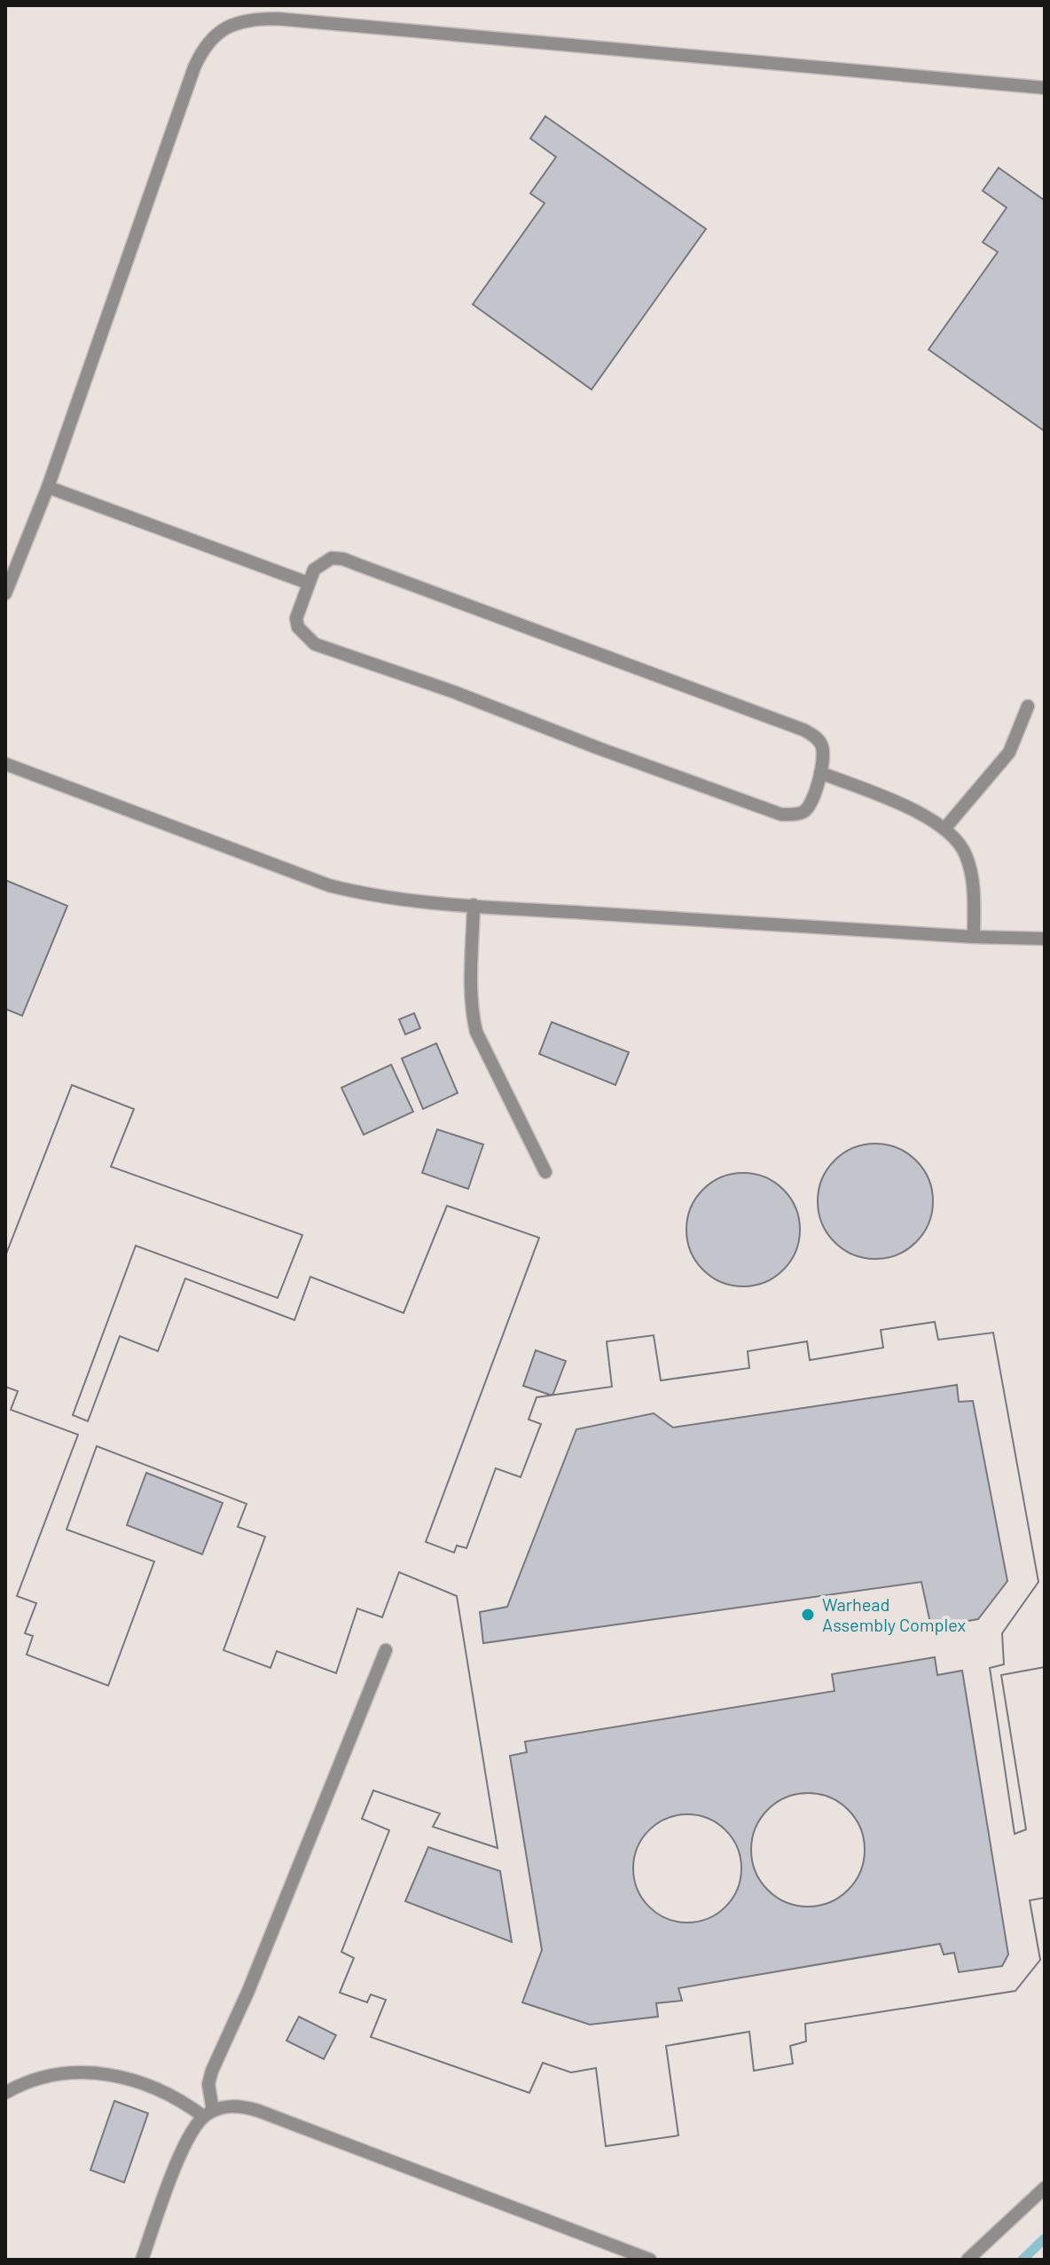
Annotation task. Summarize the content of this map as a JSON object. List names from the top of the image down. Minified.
{"places":["Warhead Assembly Complex"]}
